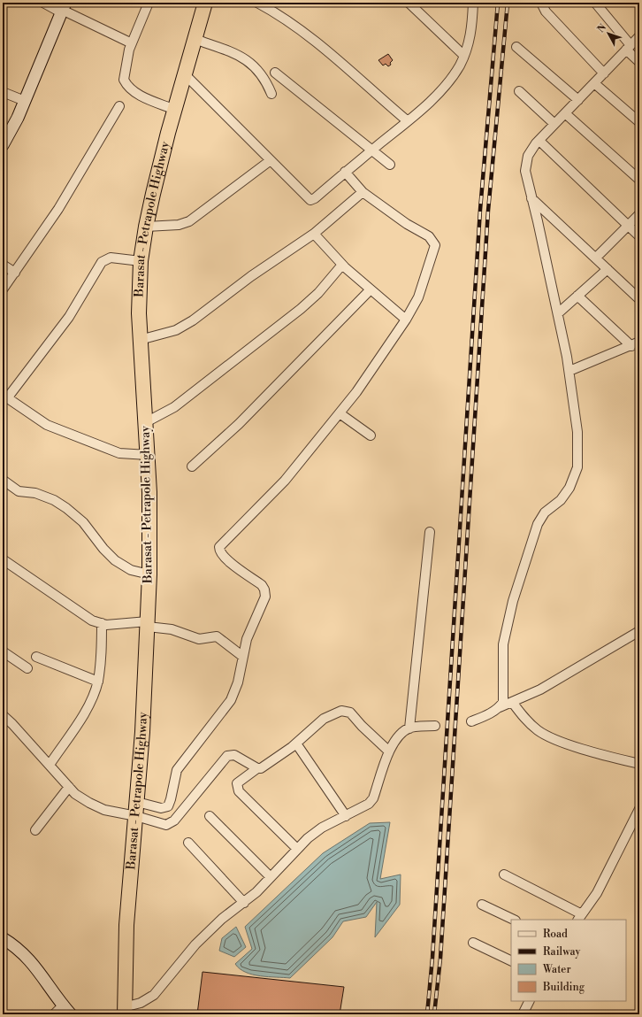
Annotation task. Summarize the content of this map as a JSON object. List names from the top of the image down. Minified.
{"streets":{"highway":["Barasat - Petrapole Highway"]},"legend":["Road","Railway","Water","Building"],"north":"top left"}
